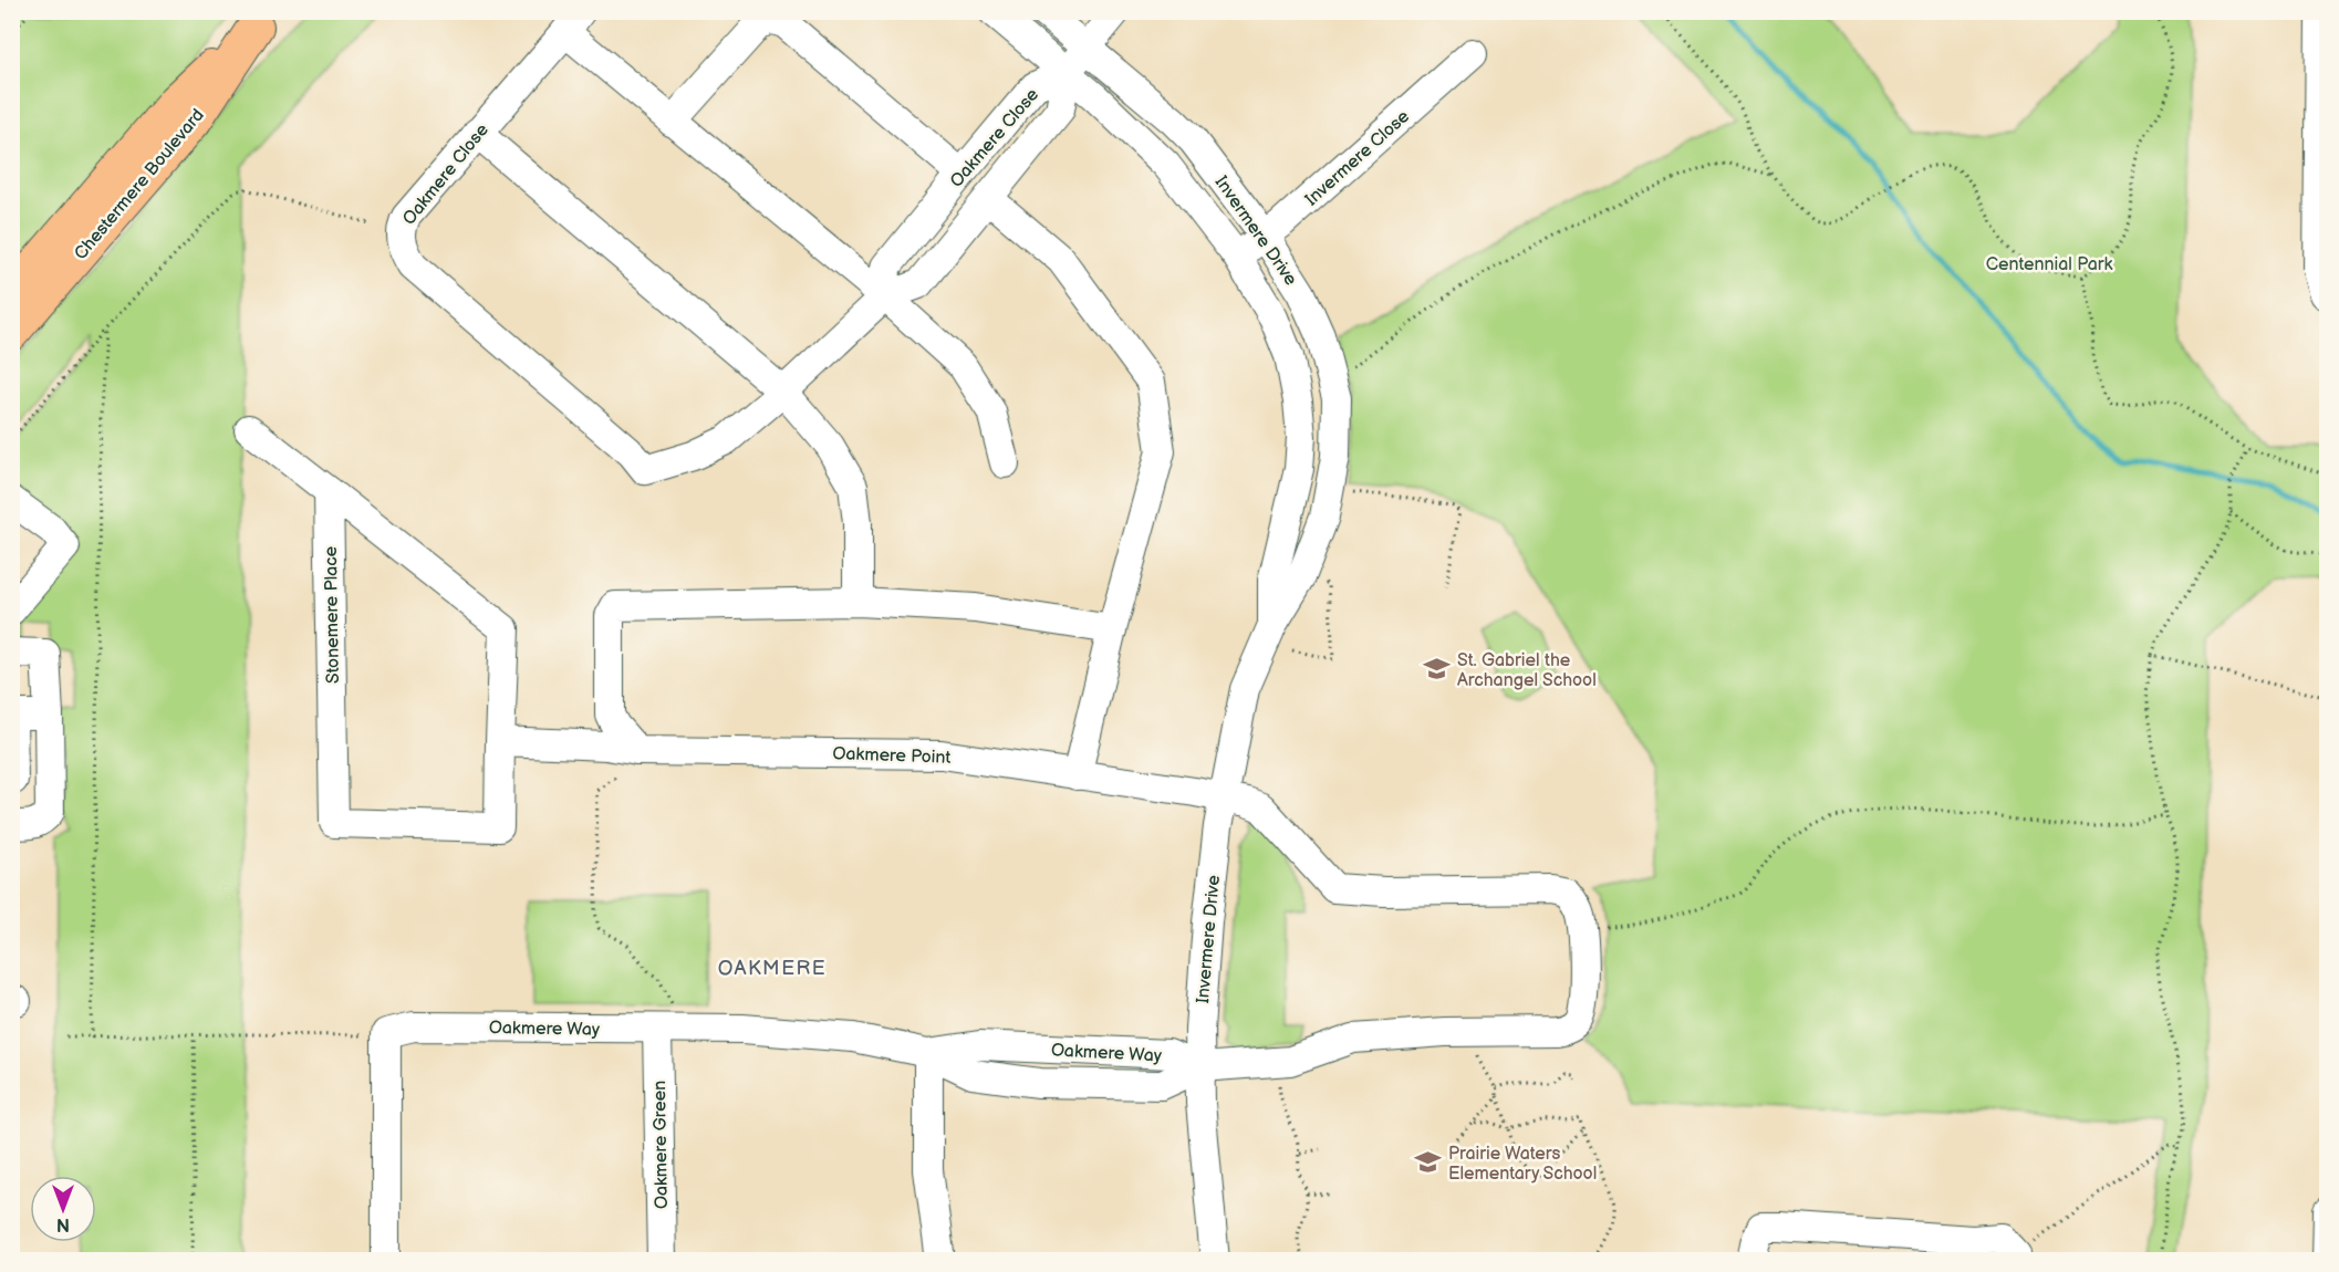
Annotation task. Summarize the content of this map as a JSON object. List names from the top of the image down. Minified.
{"streets":{"main road":["Chestermere Boulevard"],"street":["Oakmere Close","Invermere Close","Invermere Drive","Stonemere Place","Oakmere Point","Oakmere Way","Oakmere Green"]},"crossings":[["Oakmere Close","Invermere Drive"],["Invermere Close","Invermere Drive"],["Invermere Drive","Oakmere Point"],["Invermere Drive","Oakmere Way"],["Oakmere Point","Oakmere Way"],["Oakmere Way","Oakmere Green"]],"districts":["OAKMERE"],"parks":["Centennial Park"],"places":{"school or university":["St. Gabriel the Archangel School","Prairie Waters Elementary School"]},"north":"bottom"}
